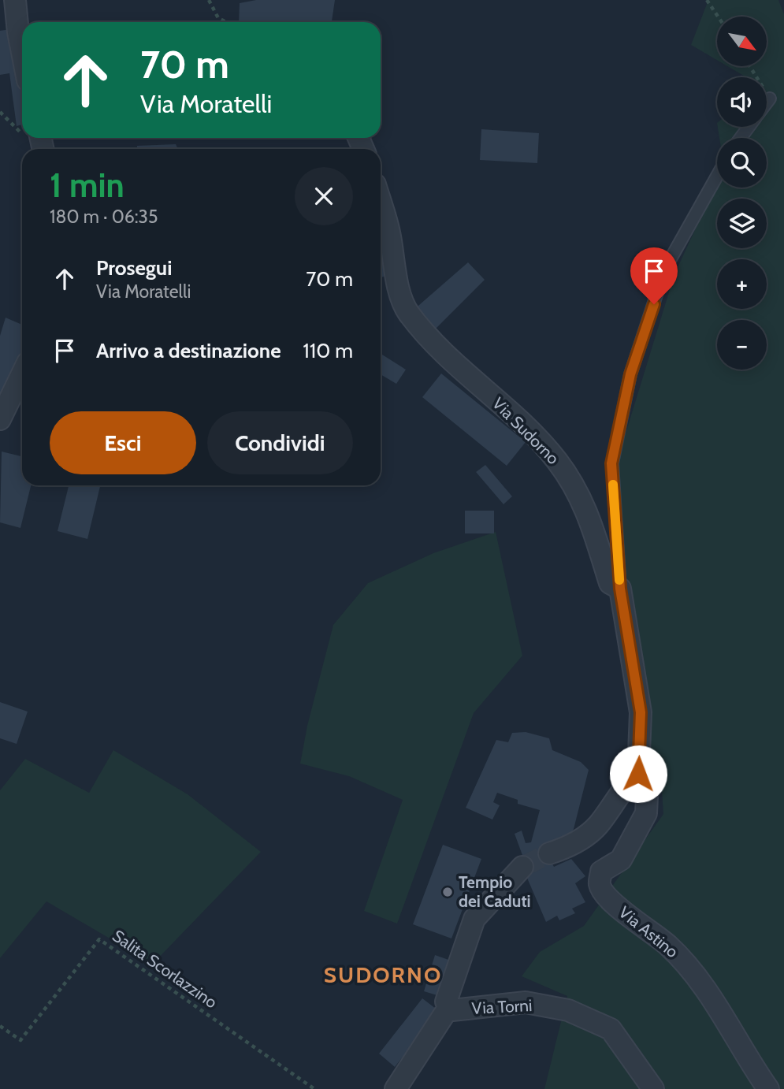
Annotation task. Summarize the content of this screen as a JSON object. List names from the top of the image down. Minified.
{"streets":{"street":["Via Sudorno","Via Astino","Via Torni"],"path":["Salita Scorlazzino"]},"crossings":[["Via Sudorno","Via Astino"]],"districts":["SUDORNO"],"places":["Tempio dei Caduti"],"north":"bottom right","page":{"map_buttons":["+","−"],"turn":["70 m","Via Moratelli"],"heading":["1 min","180 m · 06:35"],"list":[{"name":"Prosegui","note":"Via Moratelli","value":"70 m"},{"name":"Arrivo a destinazione","value":"110 m"}],"buttons":["Esci","Condividi"]}}
